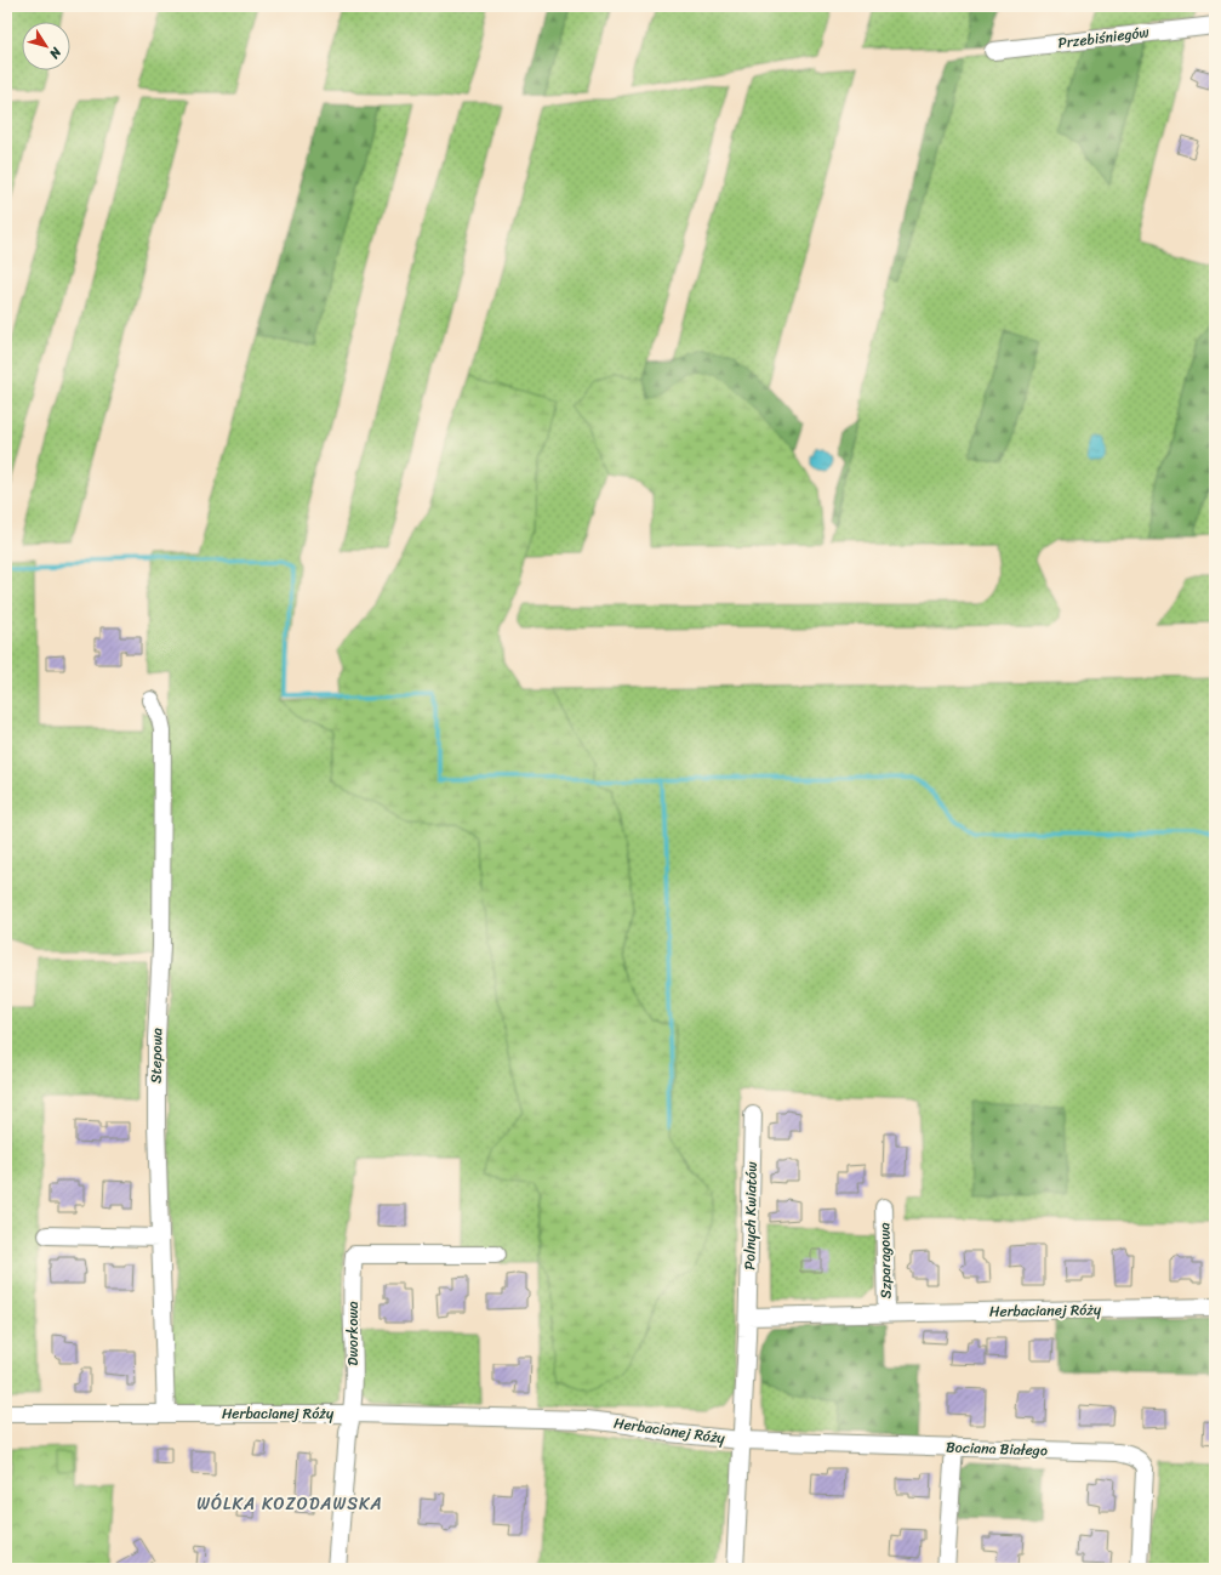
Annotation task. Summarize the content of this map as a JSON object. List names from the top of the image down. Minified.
{"streets":{"street":["Przebiśniegów","Stepowa","Polnych Kwiatów","Szparagowa","Herbacianej Róży","Dworkowa","Bociana Białego"]},"crossings":[["Stepowa","Herbacianej Róży"],["Polnych Kwiatów","Herbacianej Róży"],["Szparagowa","Herbacianej Róży"],["Herbacianej Róży","Dworkowa"],["Herbacianej Róży","Bociana Białego"]],"districts":["WÓLKA KOZODAWSKA"],"north":"bottom right"}
